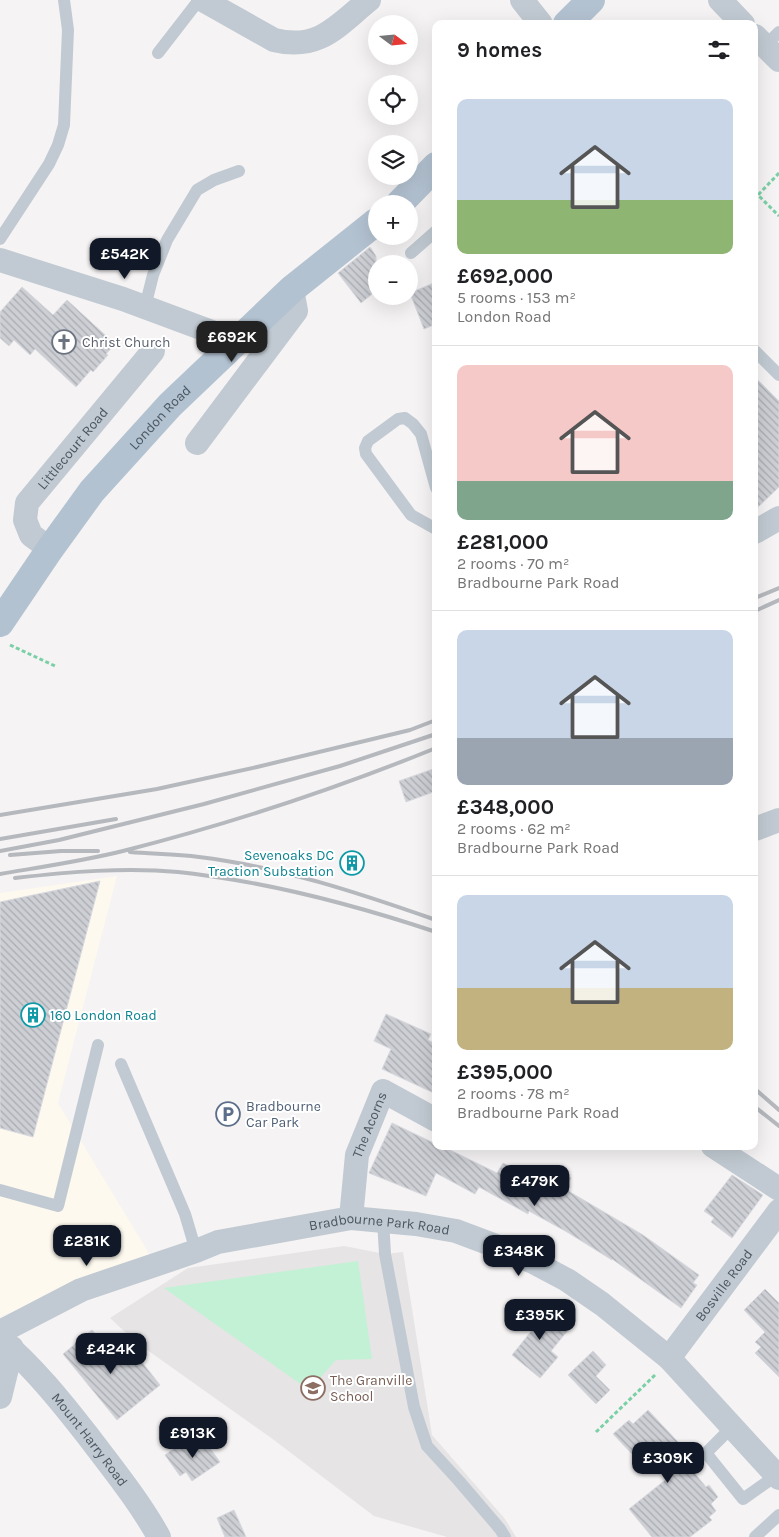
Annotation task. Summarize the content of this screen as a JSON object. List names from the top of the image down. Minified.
{"streets":{"main road":["London Road"],"street":["Littlecourt Road","The Acorns","Bradbourne Park Road","Bosville Road","Mount Harry Road"]},"crossings":[["London Road","Littlecourt Road"],["The Acorns","Bradbourne Park Road"],["Bradbourne Park Road","Bosville Road"],["Bradbourne Park Road","Mount Harry Road"]],"places":{"church":["Christ Church"],"building":["Sevenoaks DC Traction Substation","160 London Road"],"parking":["Bradbourne Car Park"],"school or university":["The Granville School"]},"north":"right","page":{"map_buttons":["+","−"],"heading":"9 homes","list":[{"name":"£692,000","note":"5 rooms · 153 m² · London Road"},{"name":"£281,000","note":"2 rooms · 70 m² · Bradbourne Park Road"},{"name":"£348,000","note":"2 rooms · 62 m² · Bradbourne Park Road"},{"name":"£395,000","note":"2 rooms · 78 m² · Bradbourne Park Road"}],"price":["£542K","£692K","£479K","£281K","£348K","£395K","£424K","£913K","£309K"]}}
